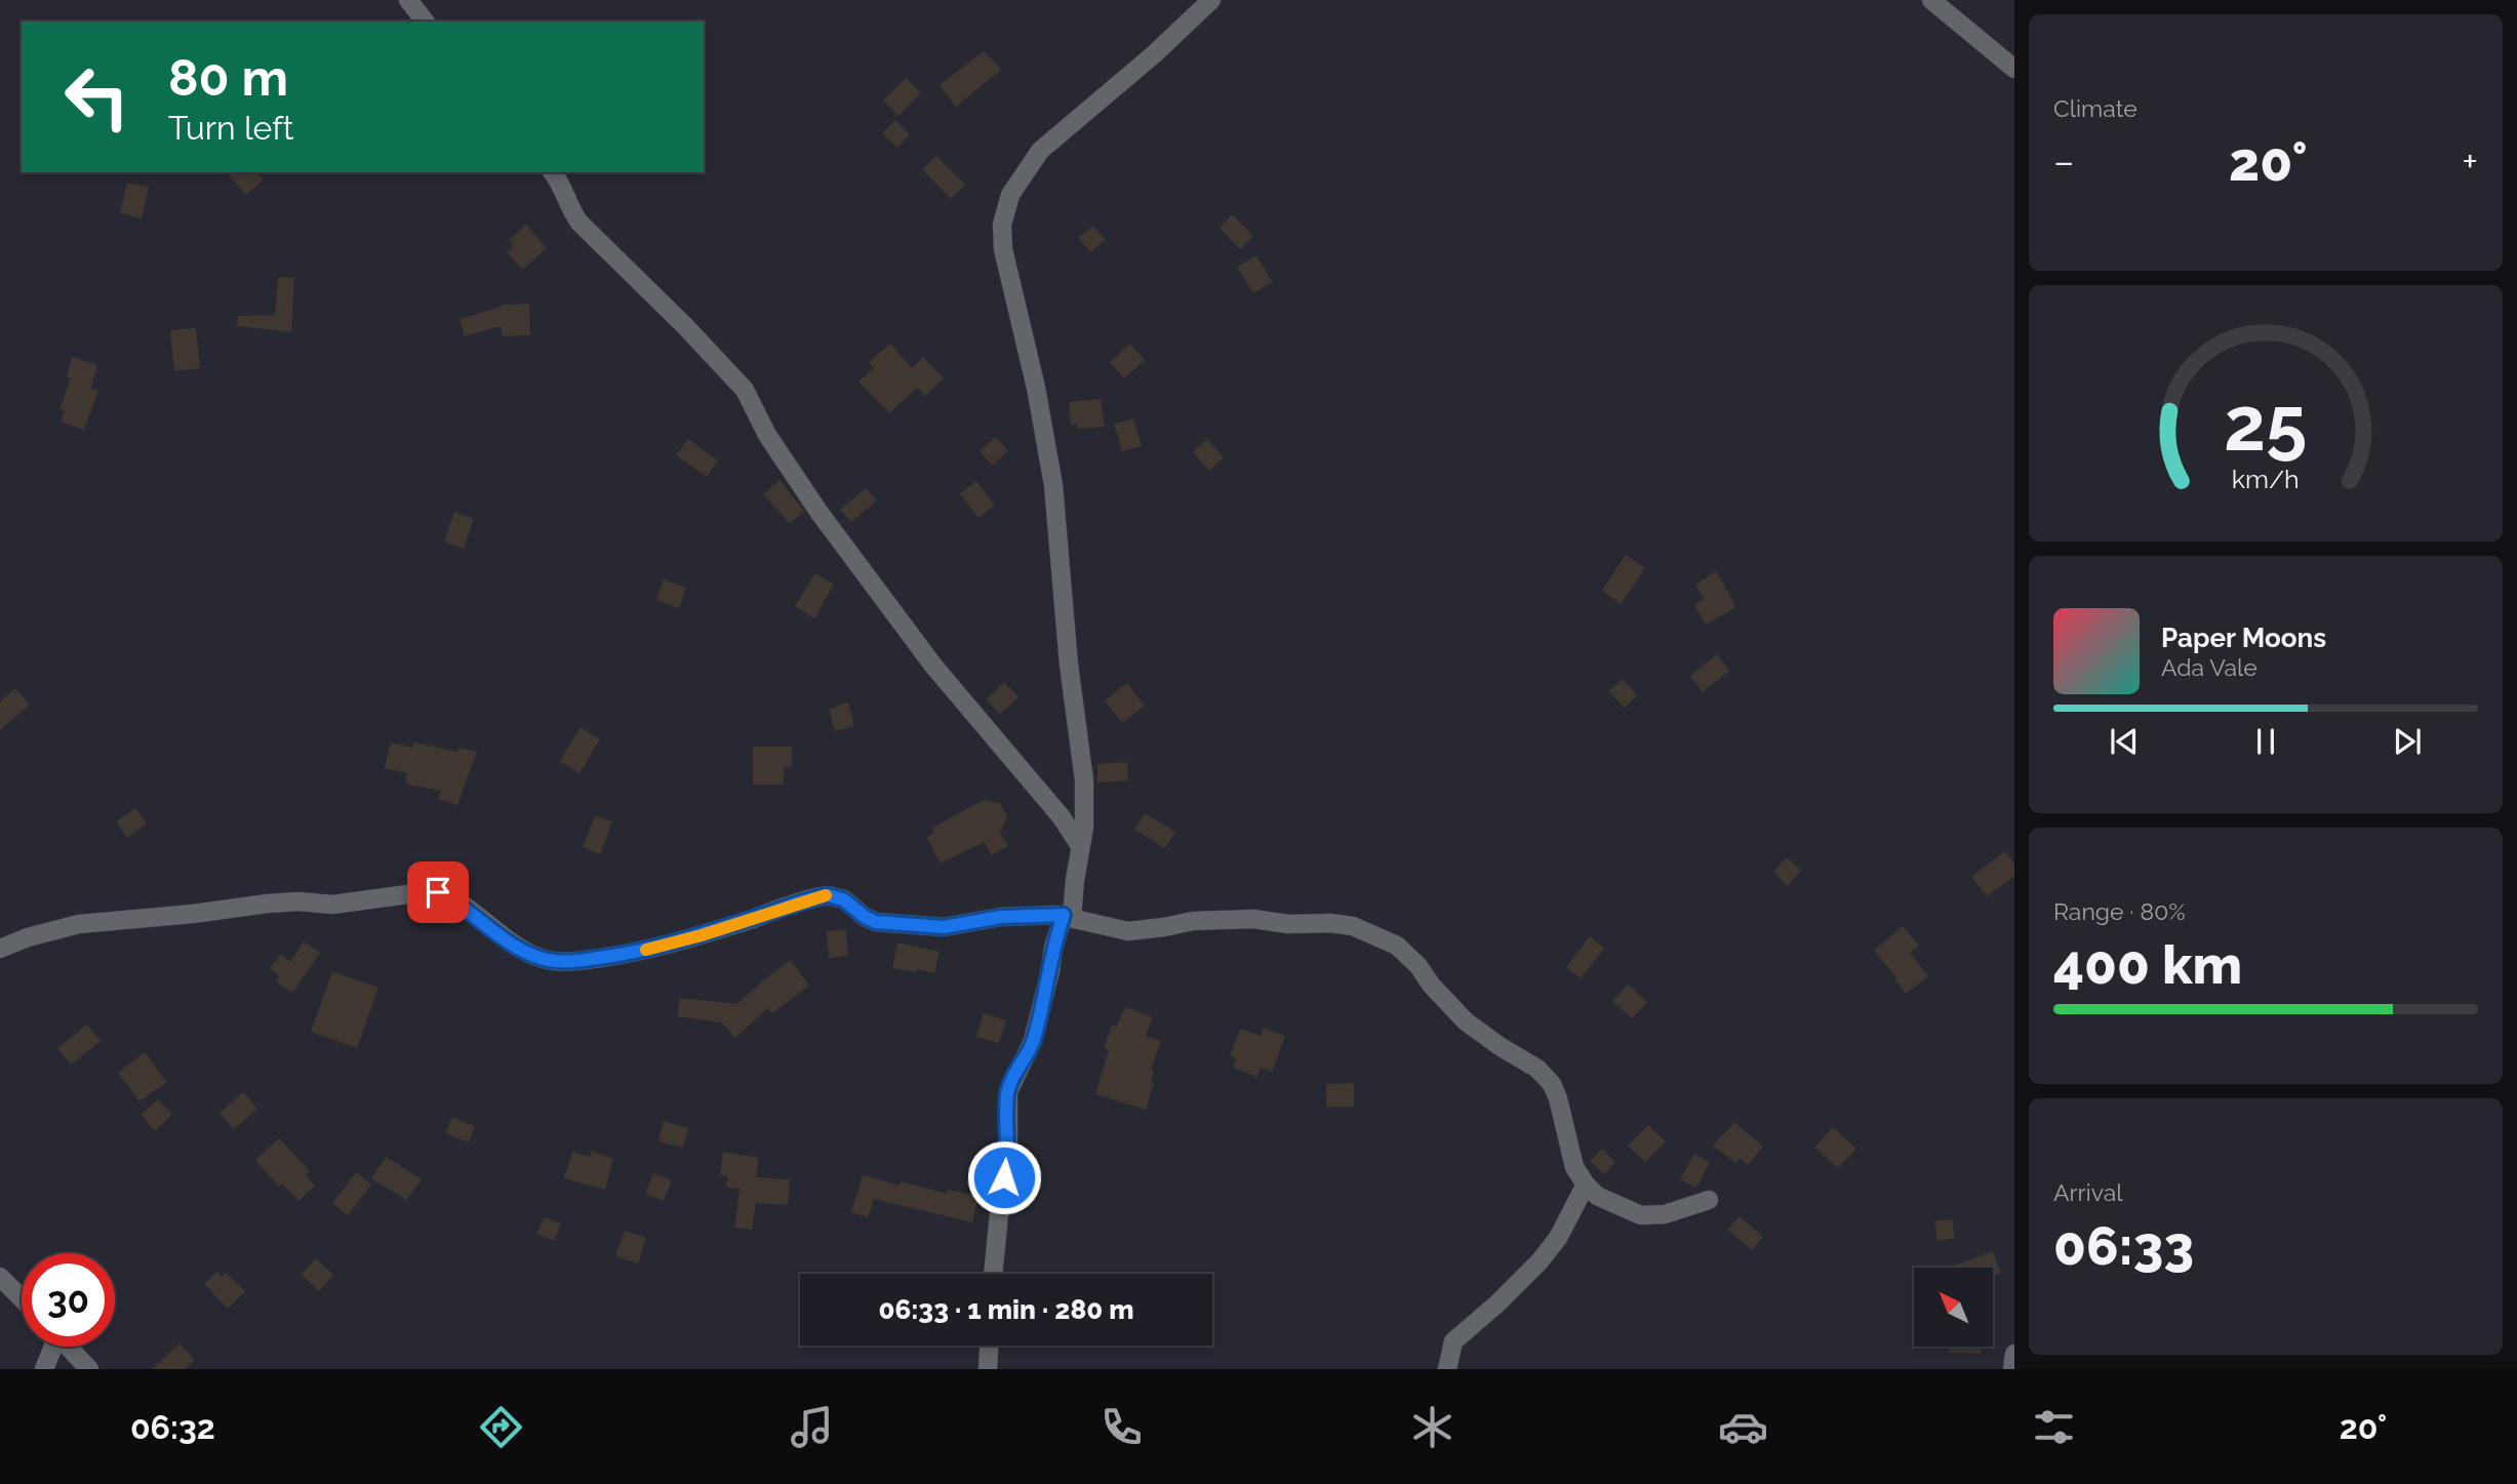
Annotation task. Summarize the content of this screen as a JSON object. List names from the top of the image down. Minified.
{"north":"top left","page":{"tile":["Climate",["Range · 80%","400 km"],["Arrival","06:33"]],"turn":["80 m","Turn left"],"heat":["−","20°","+"],"song":["Paper Moons","Ada Vale"],"limit":"30","trip":"06:33 · 1 min · 280 m","tabs":["06:32","20°"],"gauge":["25","km/h"]}}
